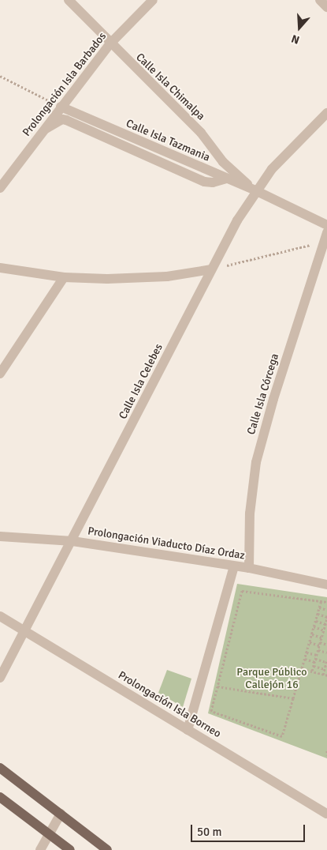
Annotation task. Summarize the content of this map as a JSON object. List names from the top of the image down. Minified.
{"streets":{"street":["Prolongación Isla Barbados","Calle Isla Chimalpa","Calle Isla Tazmania","Calle Isla Celebes","Calle Isla Córcega","Prolongación Viaducto Díaz Ordaz","Prolongación Isla Borneo"]},"crossings":[["Prolongación Isla Barbados","Calle Isla Chimalpa"],["Prolongación Isla Barbados","Calle Isla Tazmania"],["Calle Isla Chimalpa","Calle Isla Tazmania"],["Calle Isla Chimalpa","Calle Isla Celebes"],["Calle Isla Tazmania","Calle Isla Celebes"],["Calle Isla Celebes","Prolongación Viaducto Díaz Ordaz"],["Calle Isla Celebes","Prolongación Isla Borneo"],["Calle Isla Córcega","Prolongación Viaducto Díaz Ordaz"]],"parks":["Parque Público Callejón 16"],"scale_bar":"50 m","north":"bottom"}
